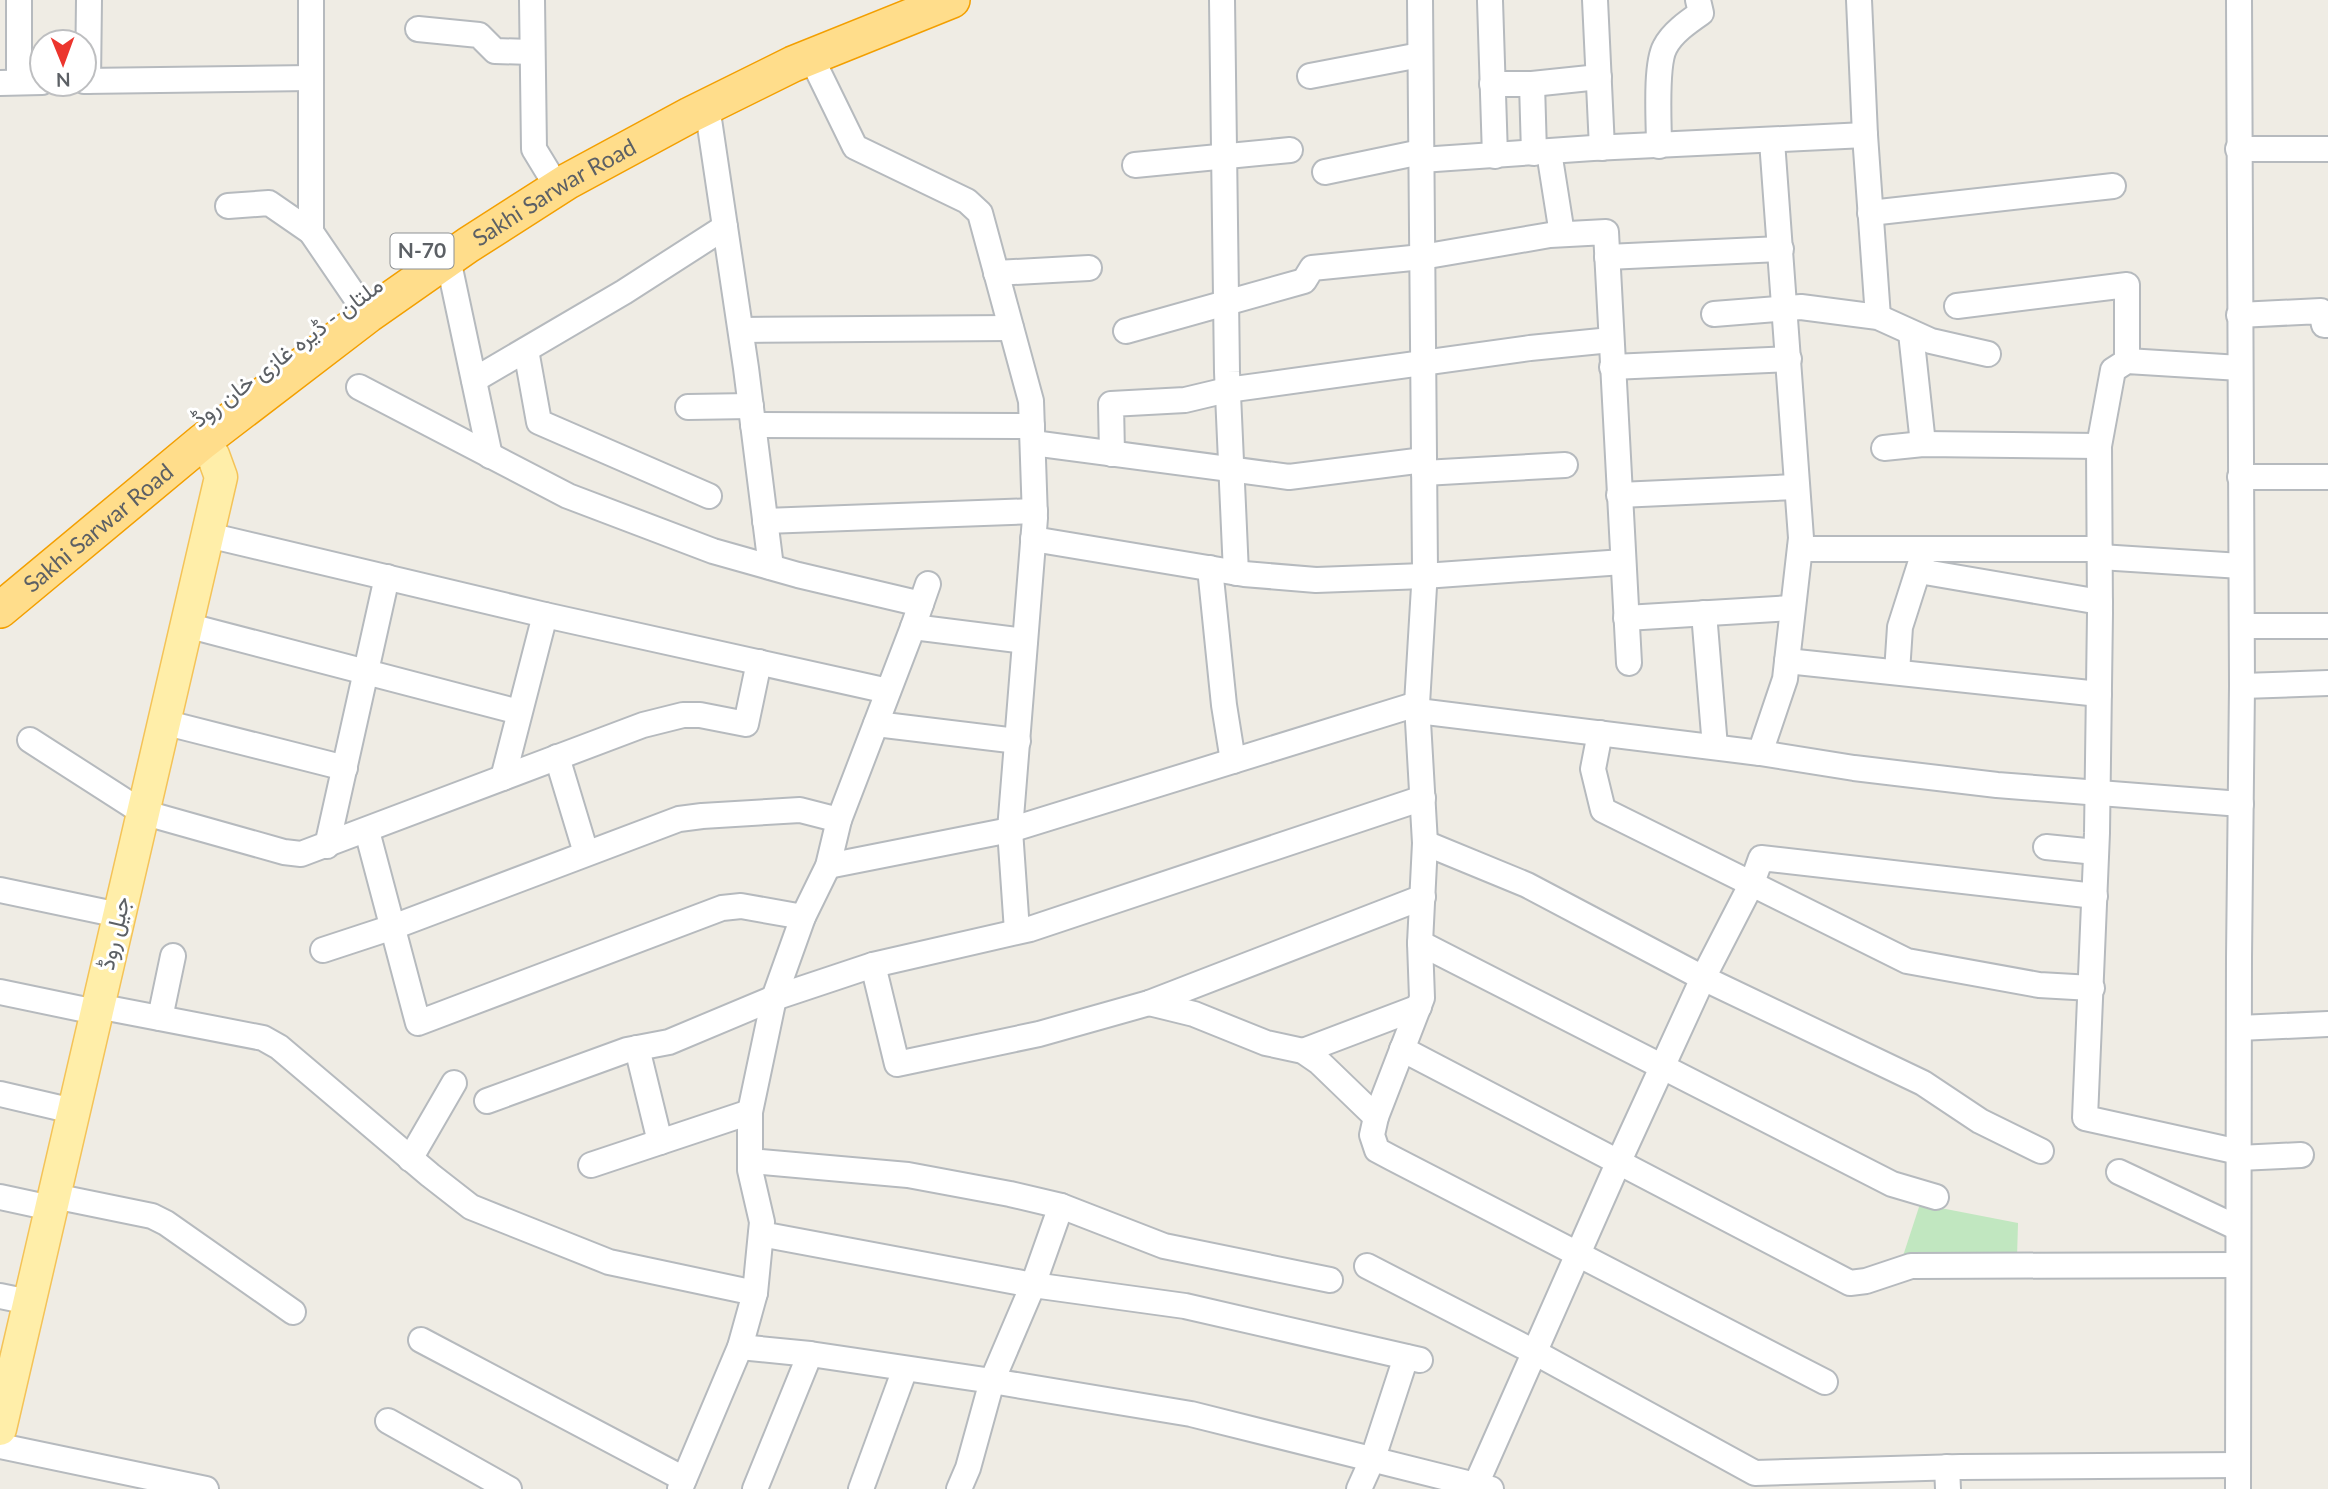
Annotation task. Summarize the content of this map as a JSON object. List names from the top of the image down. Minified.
{"streets":{"highway":["Sakhi Sarwar Road","N-70","ملتان - ڈیرہ غازی خان روڈ"],"main road":["جیل روڈ"]},"crossings":[["Sakhi Sarwar Road","ملتان - ڈیرہ غازی خان روڈ"],["Sakhi Sarwar Road","جیل روڈ"]],"north":"bottom"}
